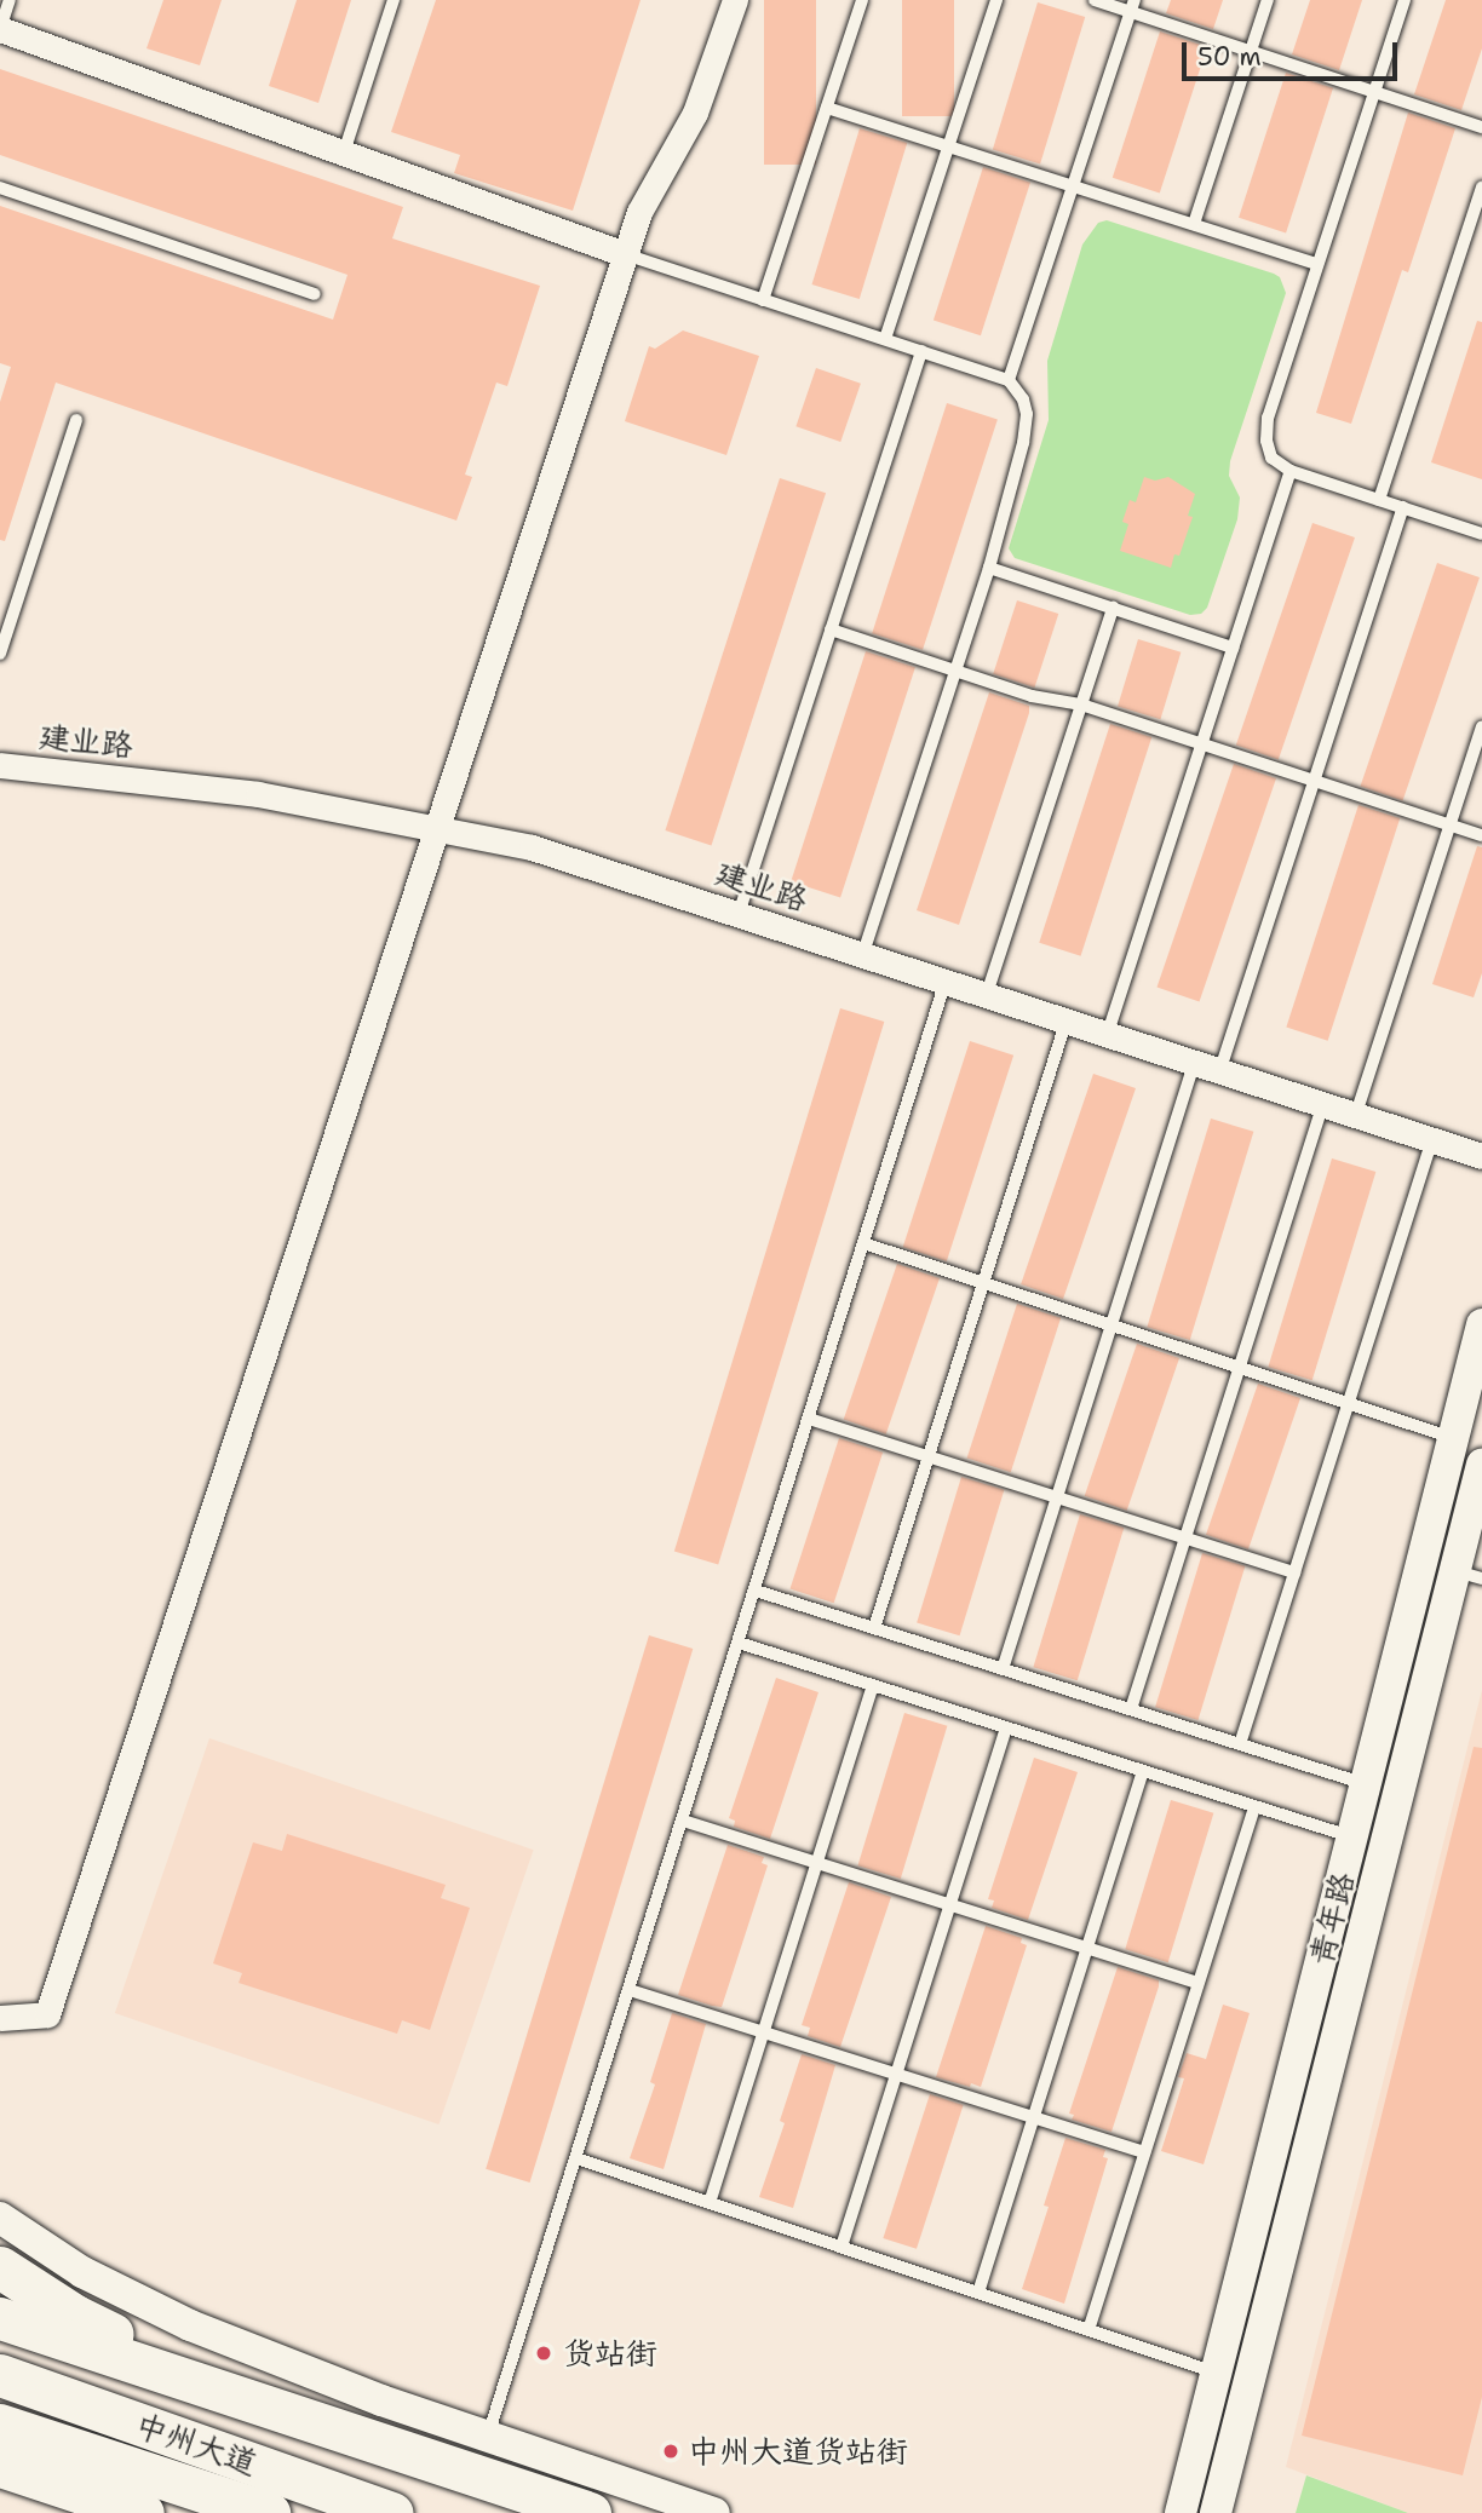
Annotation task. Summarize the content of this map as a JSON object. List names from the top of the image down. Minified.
{"streets":{"highway":["中州大道"],"street":["建业路","青年路"]},"places":["货站街","中州大道货站街"],"scale_bar":"50 m"}
